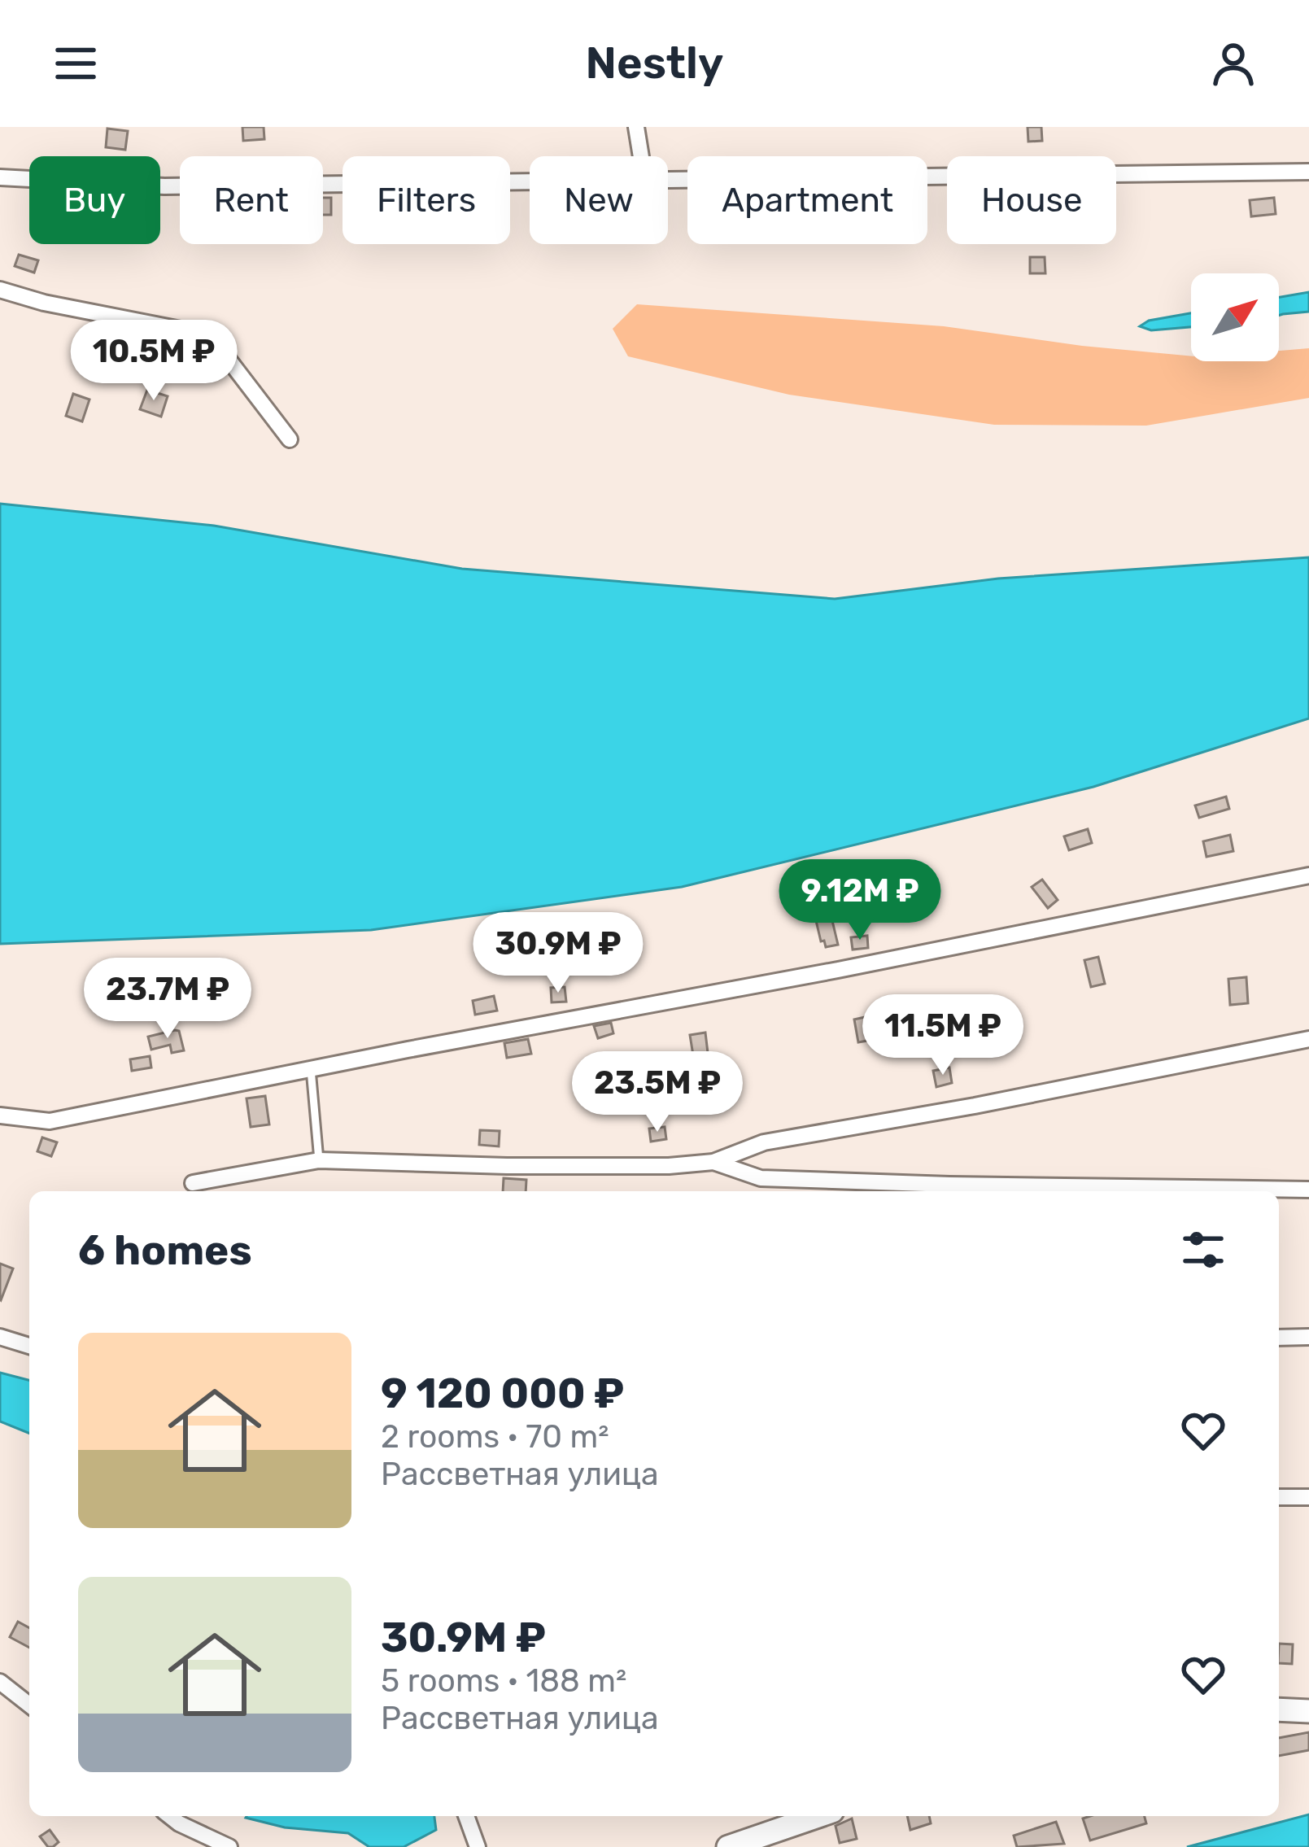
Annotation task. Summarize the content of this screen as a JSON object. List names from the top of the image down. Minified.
{"north":"top right","page":{"header":"Nestly","chip":["Buy","Rent","Filters","New","Apartment","House"],"price":["10.5M ₽","9.12M ₽","30.9M ₽","23.7M ₽","11.5M ₽","23.5M ₽"],"heading":"6 homes","list":[{"name":"9 120 000 ₽","note":"2 rooms · 70 m² · Рассветная улица"},{"name":"30.9M ₽","note":"5 rooms · 188 m² · Рассветная улица"}]}}
